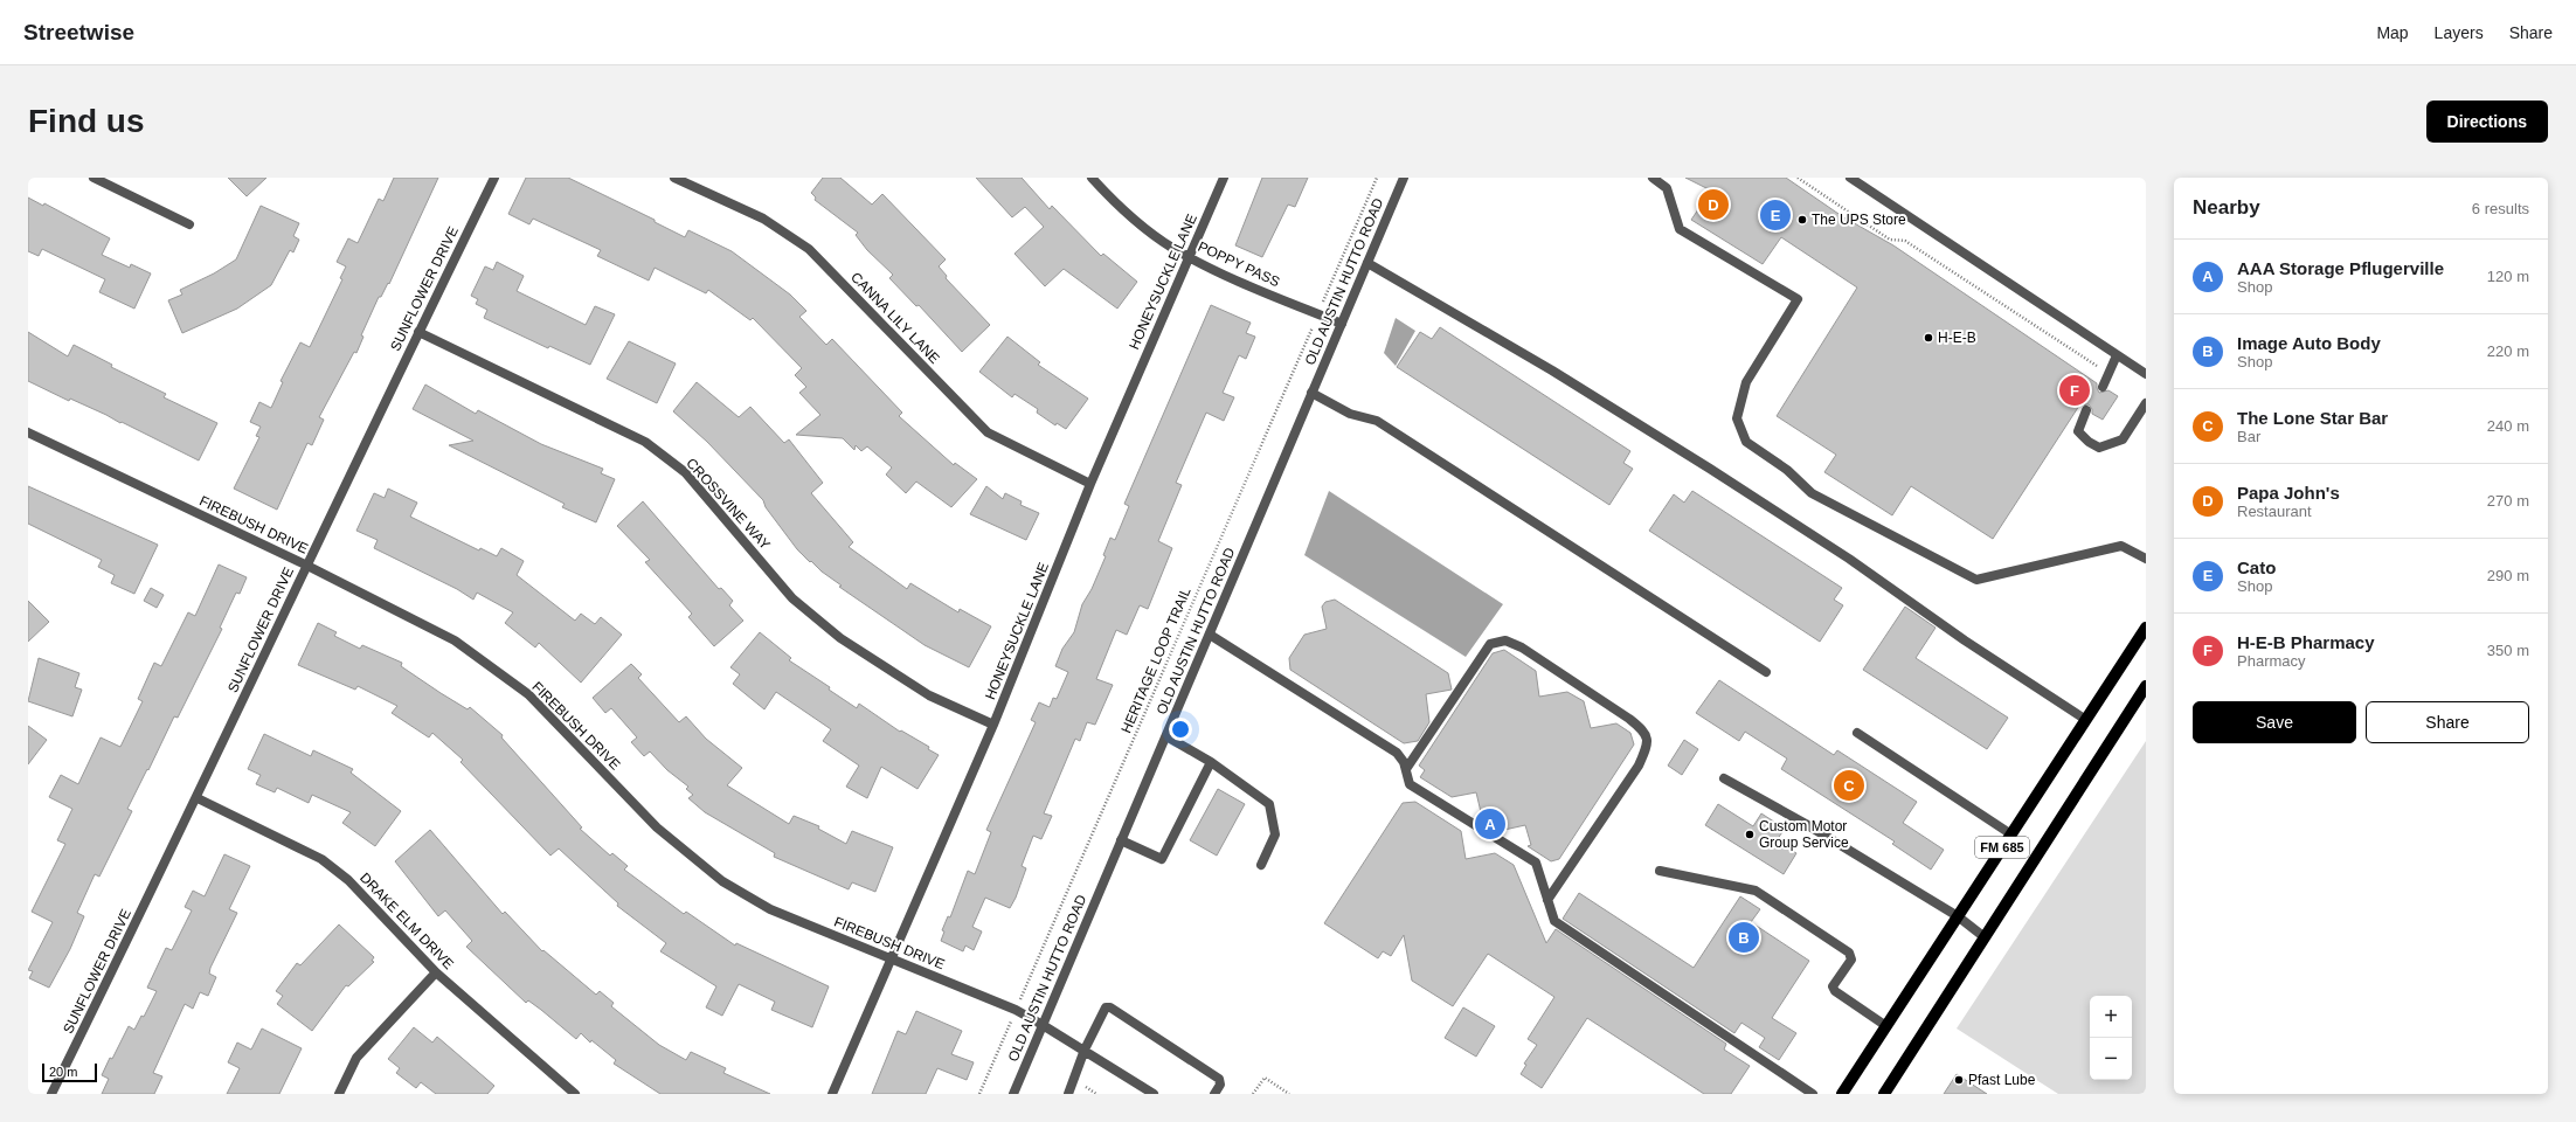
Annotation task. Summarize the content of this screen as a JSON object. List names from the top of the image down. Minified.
{"streets":{"main road":["FM 685"],"street":["POPPY PASS","HONEYSUCKLE LANE","OLD AUSTIN HUTTO ROAD","SUNFLOWER DRIVE","CANNA LILY LANE","CROSSVINE WAY","FIREBUSH DRIVE","DRAKE ELM DRIVE"],"path":["HERITAGE LOOP TRAIL"]},"crossings":[["POPPY PASS","HONEYSUCKLE LANE"],["POPPY PASS","OLD AUSTIN HUTTO ROAD"],["HONEYSUCKLE LANE","CANNA LILY LANE"],["HONEYSUCKLE LANE","CROSSVINE WAY"],["HONEYSUCKLE LANE","FIREBUSH DRIVE"],["OLD AUSTIN HUTTO ROAD","FIREBUSH DRIVE"],["SUNFLOWER DRIVE","CROSSVINE WAY"],["SUNFLOWER DRIVE","FIREBUSH DRIVE"],["SUNFLOWER DRIVE","DRAKE ELM DRIVE"]],"places":["The UPS Store","H-E-B","Custom Motor Group Service","Pfast Lube"],"scale_bar":"20 m","page":{"header":"Streetwise","nav":["Map","Layers","Share"],"buttons":["Directions",["Save","Share"]],"title":"Find us","heading":["Nearby","6 results"],"pins":["D","E","F","C","A","B"],"list":[{"mark":"A","name":"AAA Storage Pflugerville","note":"Shop","value":"120 m"},{"mark":"B","name":"Image Auto Body","note":"Shop","value":"220 m"},{"mark":"C","name":"The Lone Star Bar","note":"Bar","value":"240 m"},{"mark":"D","name":"Papa John's","note":"Restaurant","value":"270 m"},{"mark":"E","name":"Cato","note":"Shop","value":"290 m"},{"mark":"F","name":"H-E-B Pharmacy","note":"Pharmacy","value":"350 m"}],"map_buttons":["+","−"],"scale":"20 m"}}
